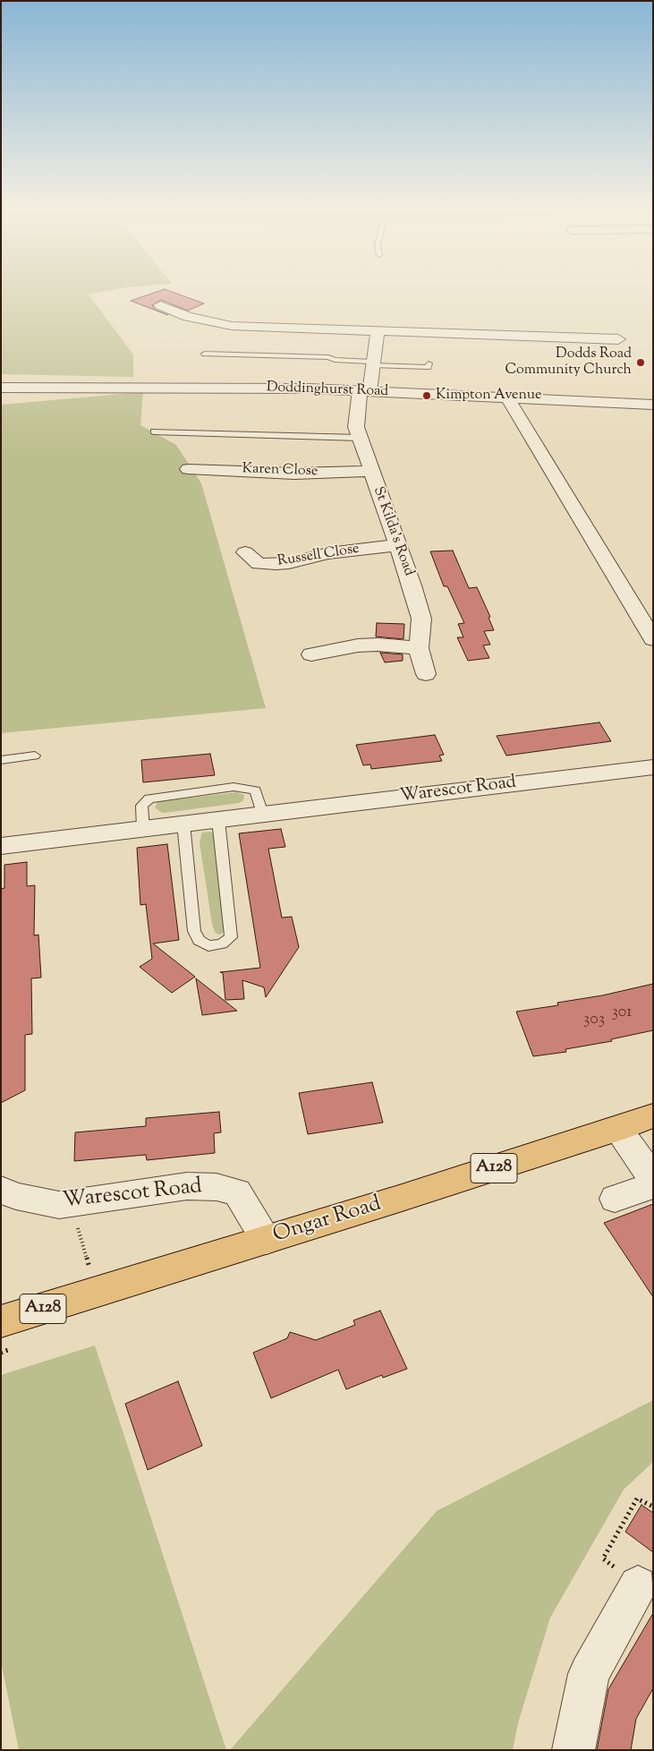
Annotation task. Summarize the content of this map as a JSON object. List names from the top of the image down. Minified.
{"streets":{"main road":["A128","Ongar Road"],"street":["Doddinghurst Road","Karen Close","St Kilda's Road","Russell Close","Warescot Road"]},"crossings":[["Doddinghurst Road","St Kilda's Road"],["Karen Close","St Kilda's Road"],["St Kilda's Road","Russell Close"],["Warescot Road","Ongar Road"]],"places":["Dodds Road Community Church","Kimpton Avenue"],"house_numbers":["301","303"]}
